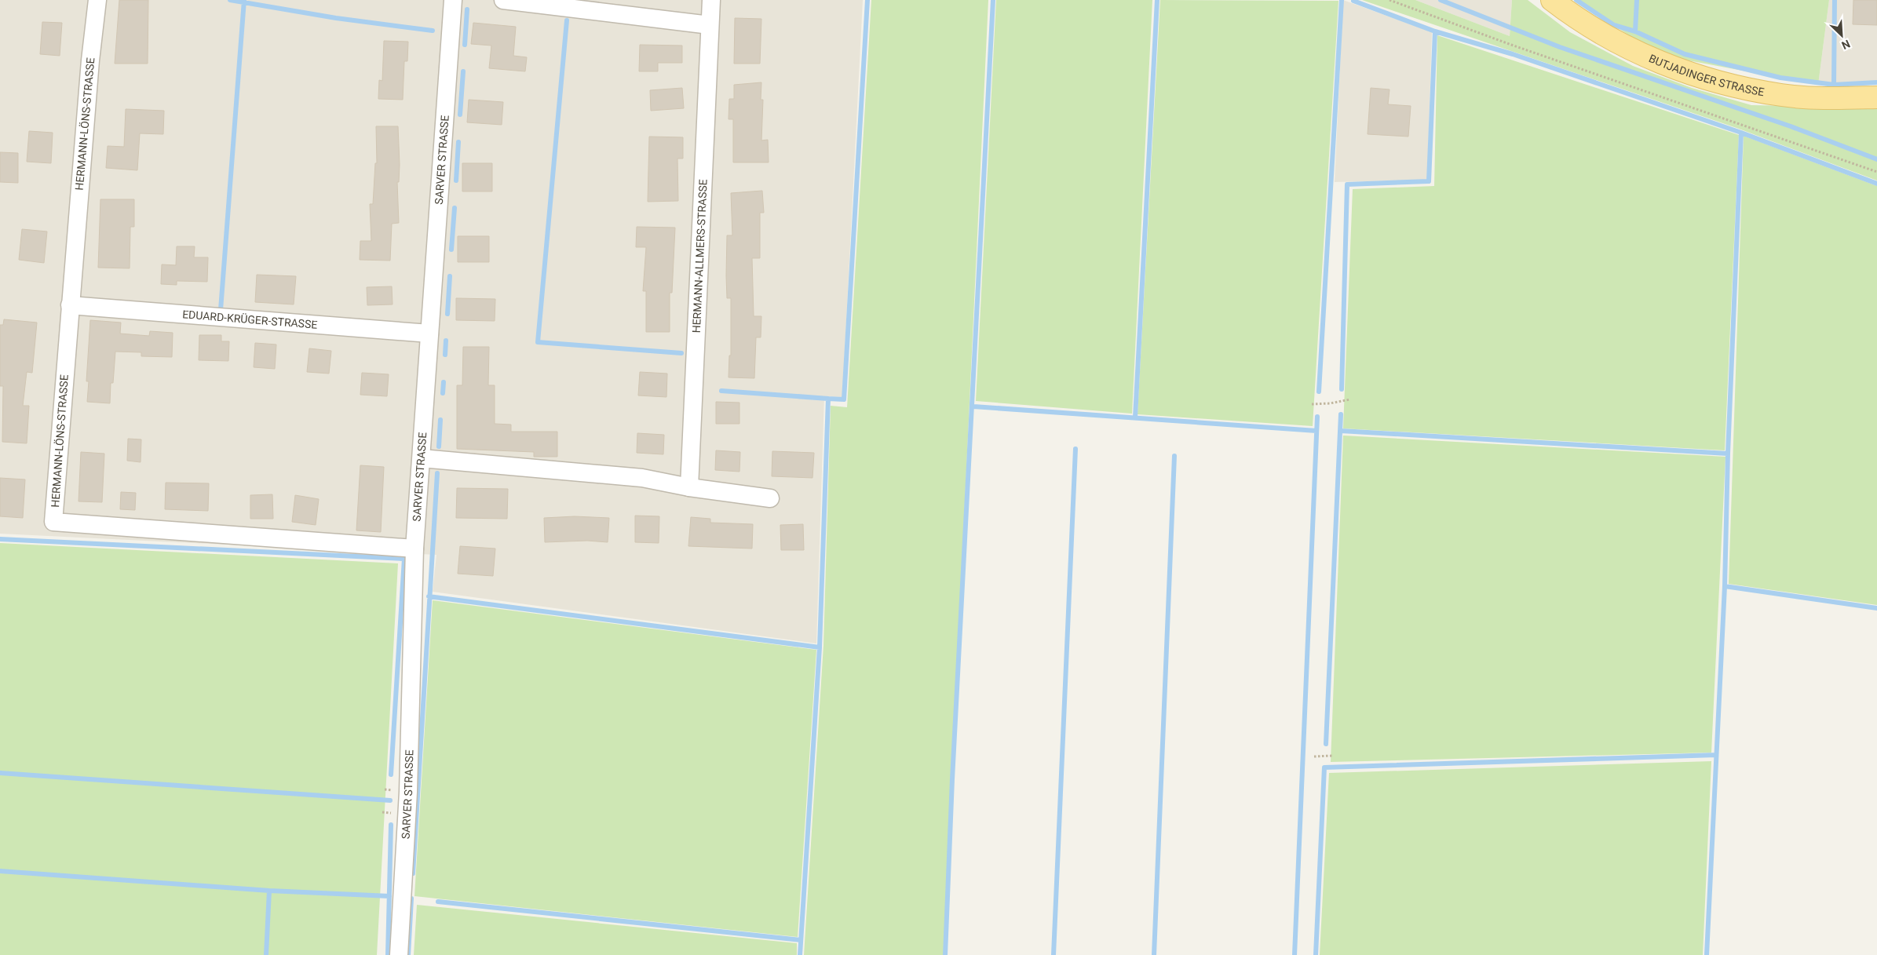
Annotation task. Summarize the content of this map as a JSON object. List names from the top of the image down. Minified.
{"streets":{"main road":["BUTJADINGER STRASSE"],"street":["HERMANN-LÖNS-STRASSE","SARVER STRASSE","HERMANN-ALLMERS-STRASSE","EDUARD-KRÜGER-STRASSE"]},"crossings":[["HERMANN-LÖNS-STRASSE","SARVER STRASSE"],["HERMANN-LÖNS-STRASSE","EDUARD-KRÜGER-STRASSE"],["SARVER STRASSE","EDUARD-KRÜGER-STRASSE"]],"north":"bottom right"}
